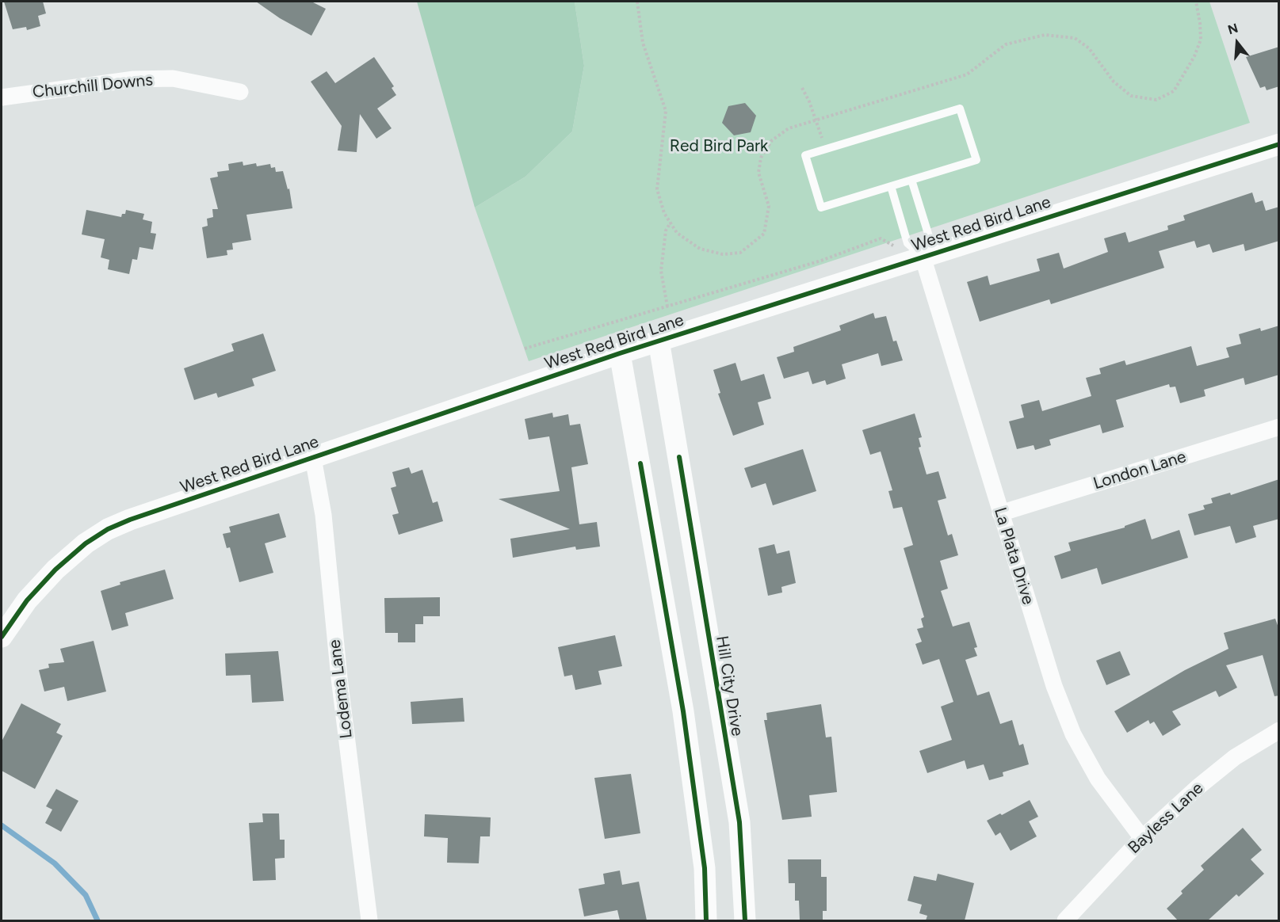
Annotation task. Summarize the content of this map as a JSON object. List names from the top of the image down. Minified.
{"streets":{"street":["Churchill Downs","West Red Bird Lane","London Lane","La Plata Drive","Hill City Drive","Lodema Lane","Bayless Lane"]},"crossings":[["West Red Bird Lane","La Plata Drive"],["West Red Bird Lane","Hill City Drive"],["West Red Bird Lane","Lodema Lane"],["London Lane","La Plata Drive"],["La Plata Drive","Bayless Lane"]],"parks":["Red Bird Park"],"north":"top"}
